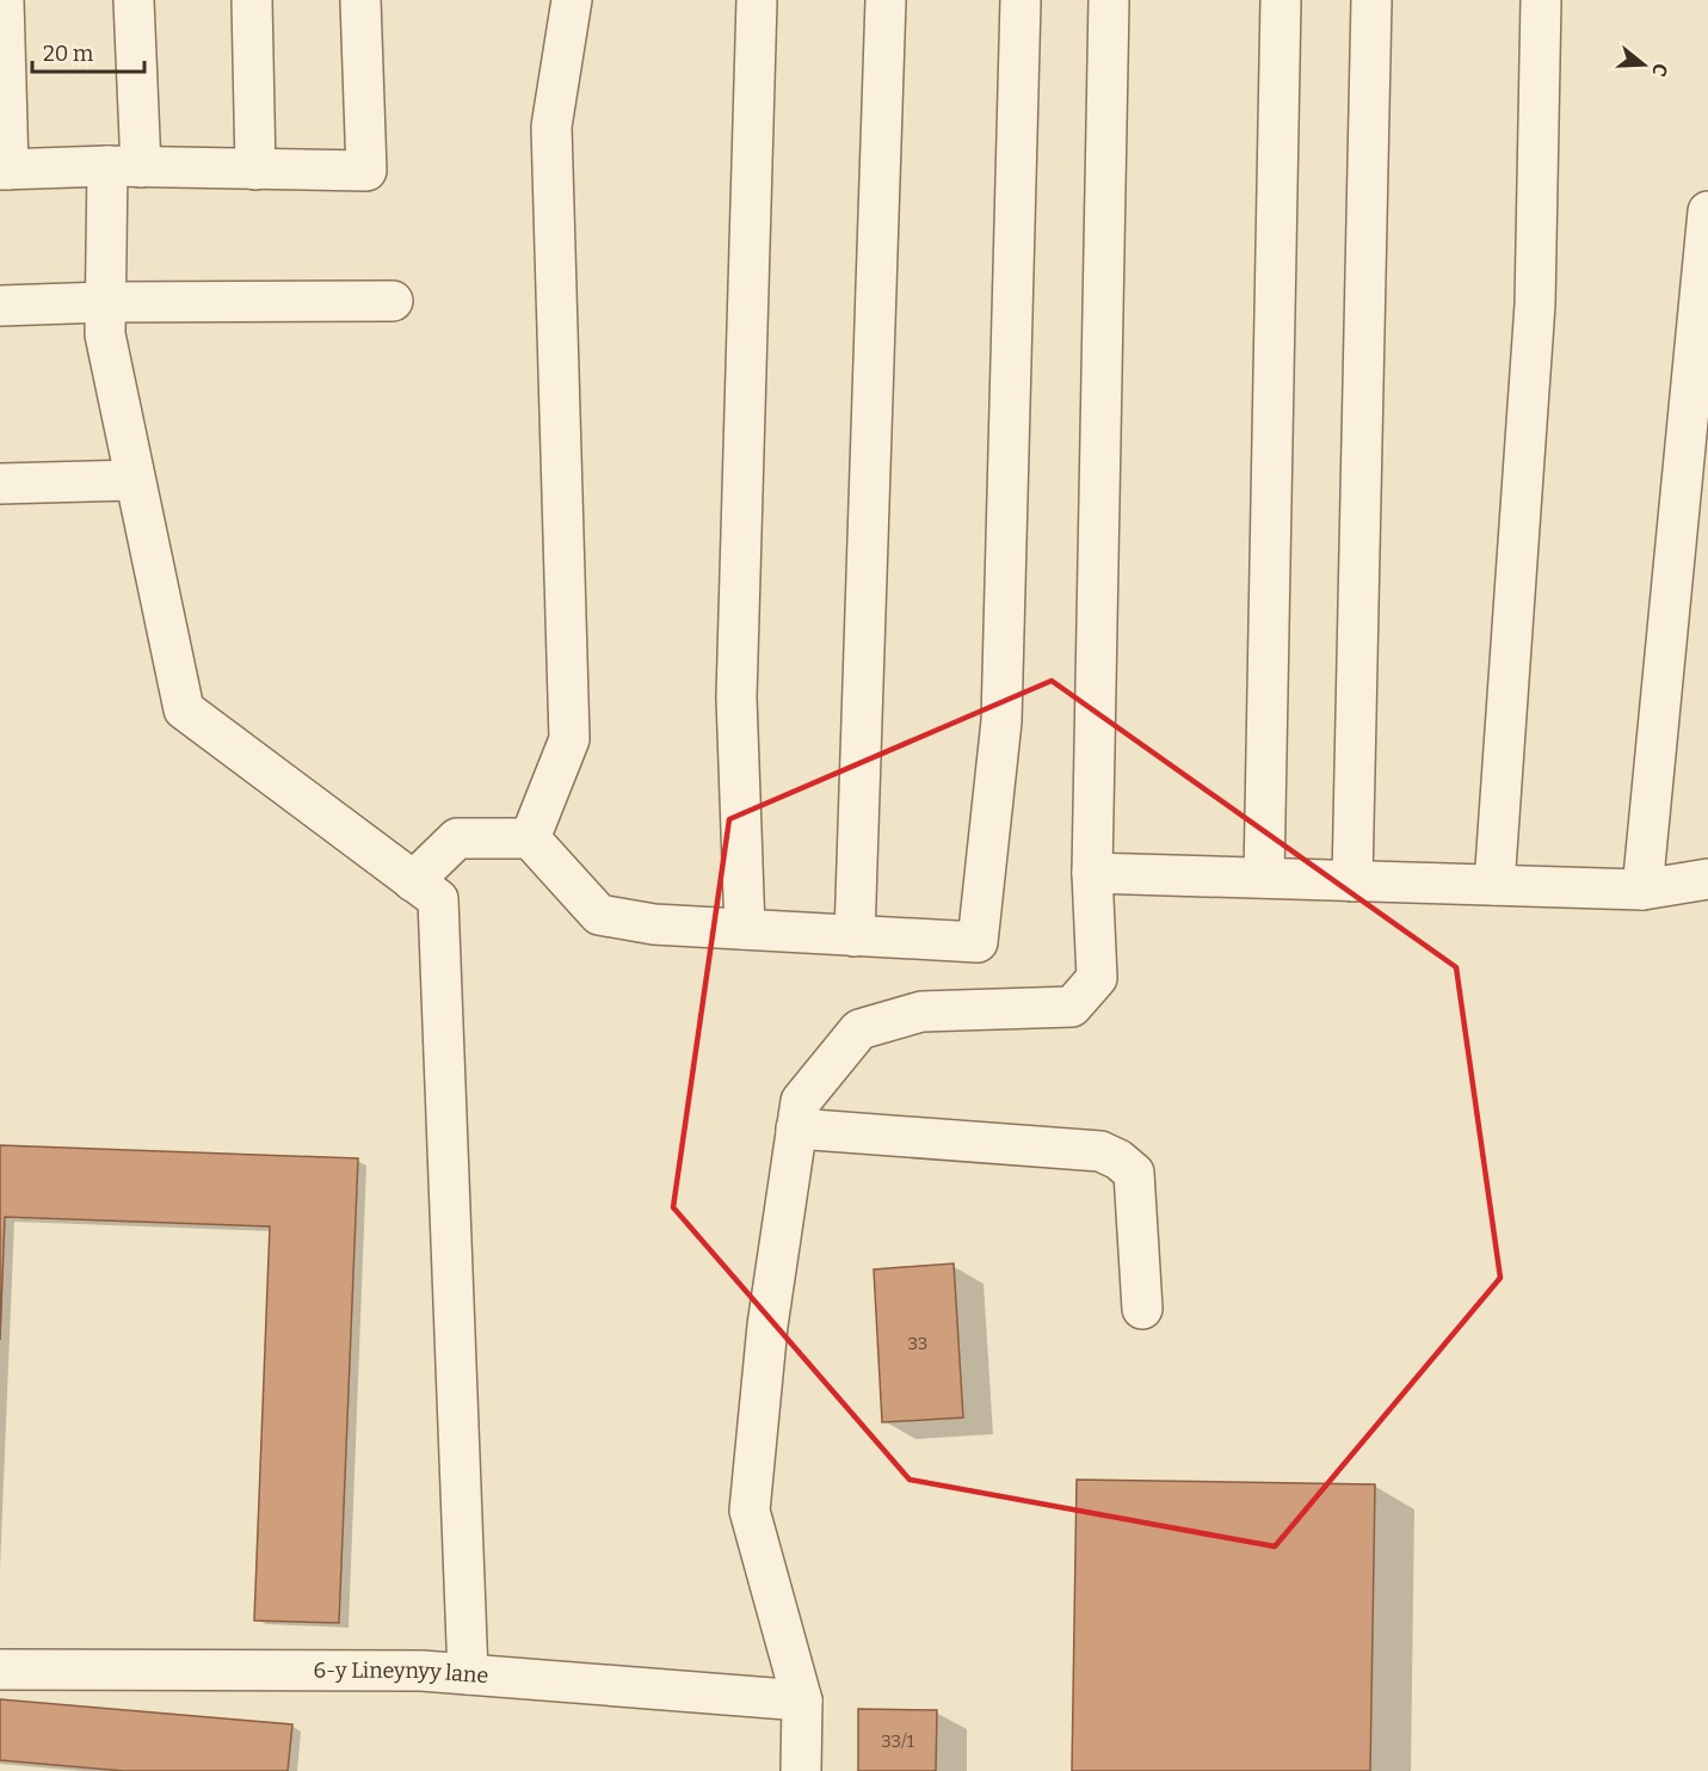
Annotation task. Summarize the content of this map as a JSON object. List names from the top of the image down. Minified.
{"streets":{"street":["6-y Lineynyy lane"]},"house_numbers":["33","33/1"],"scale_bar":"20 m","north":"right"}
